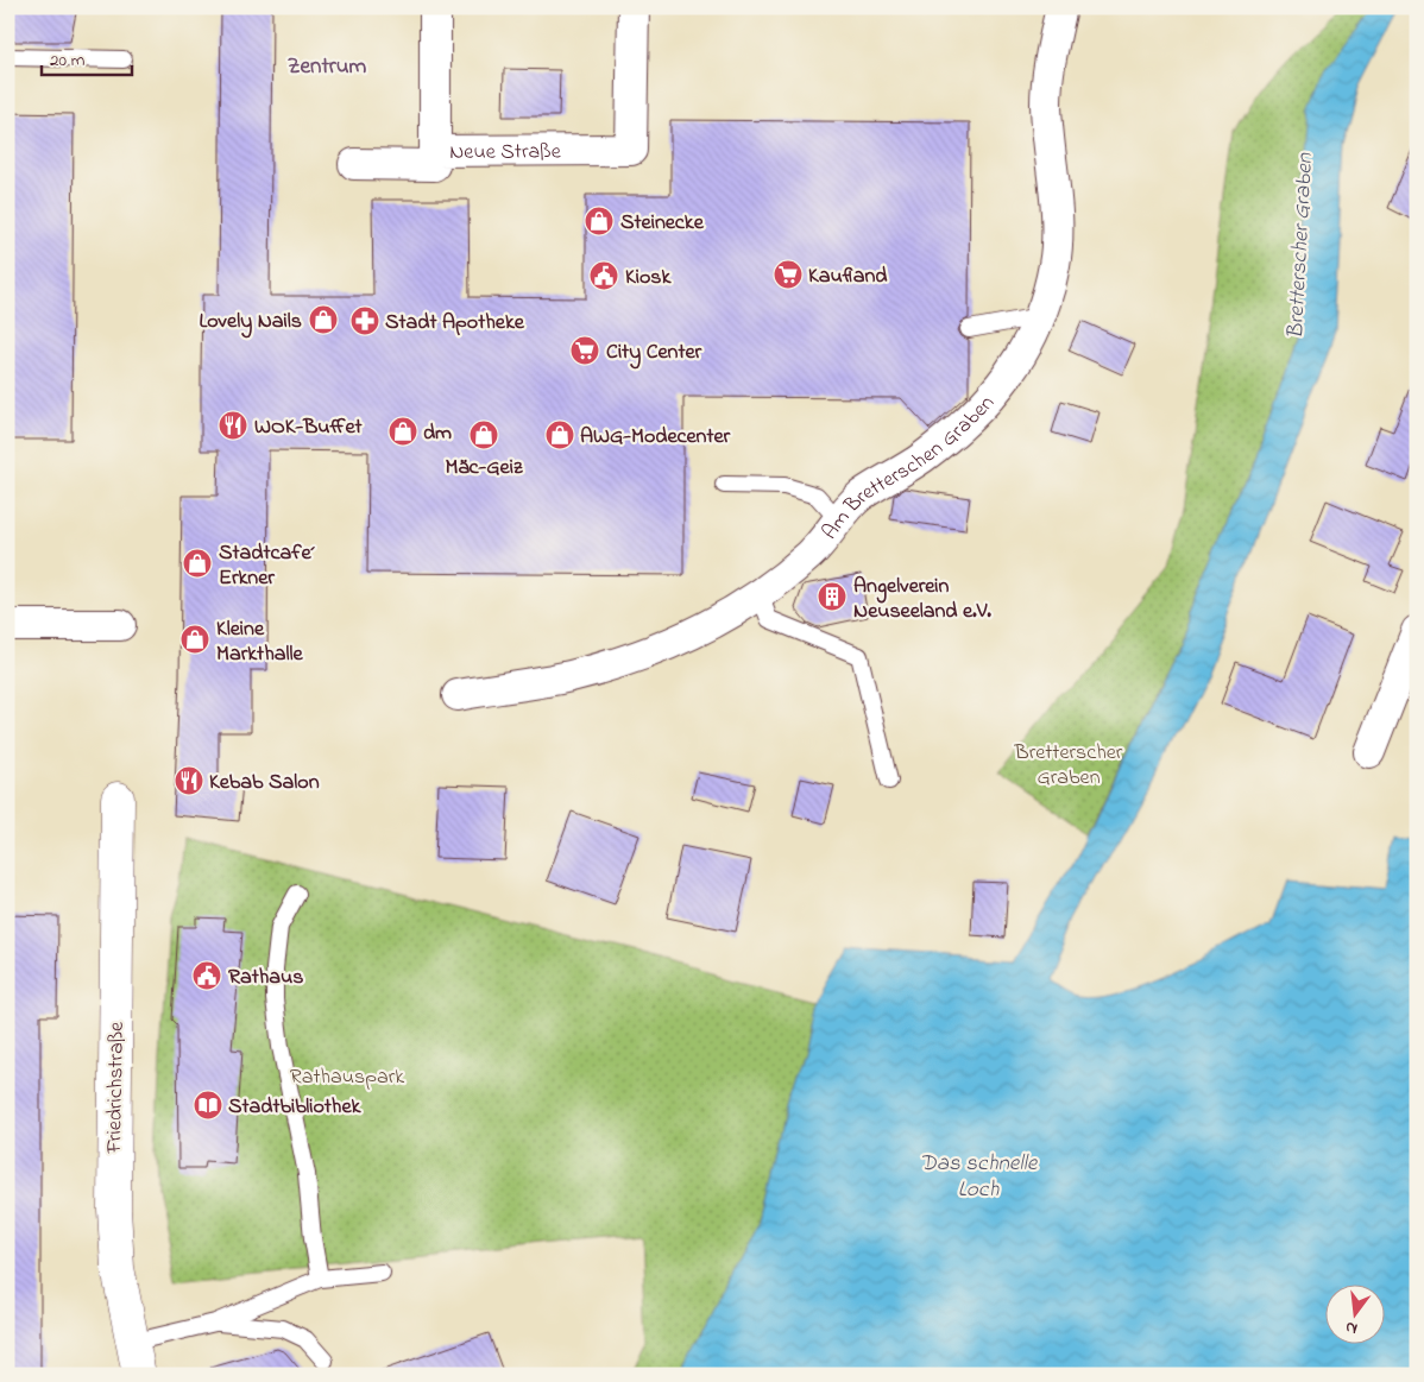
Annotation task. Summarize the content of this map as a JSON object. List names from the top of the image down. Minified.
{"streets":{"main road":["Friedrichstraße"],"street":["Neue Straße","Am Bretterschen Graben"]},"districts":["Zentrum"],"water":["Bretterscher Graben","Das schnelle Loch"],"parks":["Bretterscher Graben","Rathauspark"],"places":{"shop":["Steinecke","Lovely Nails","dm","Mäc-Geiz","AWG-Modecenter","Stadtcafe´ Erkner","Kleine Markthalle"],"supermarket":["Kaufland","City Center"],"public building":["Kiosk","Rathaus"],"pharmacy":["Stadt Apotheke"],"restaurant":["WOK-Buffet","Kebab Salon"],"building":["Angelverein Neuseeland e.V."],"library":["Stadtbibliothek"]},"scale_bar":"20 m","north":"bottom"}
